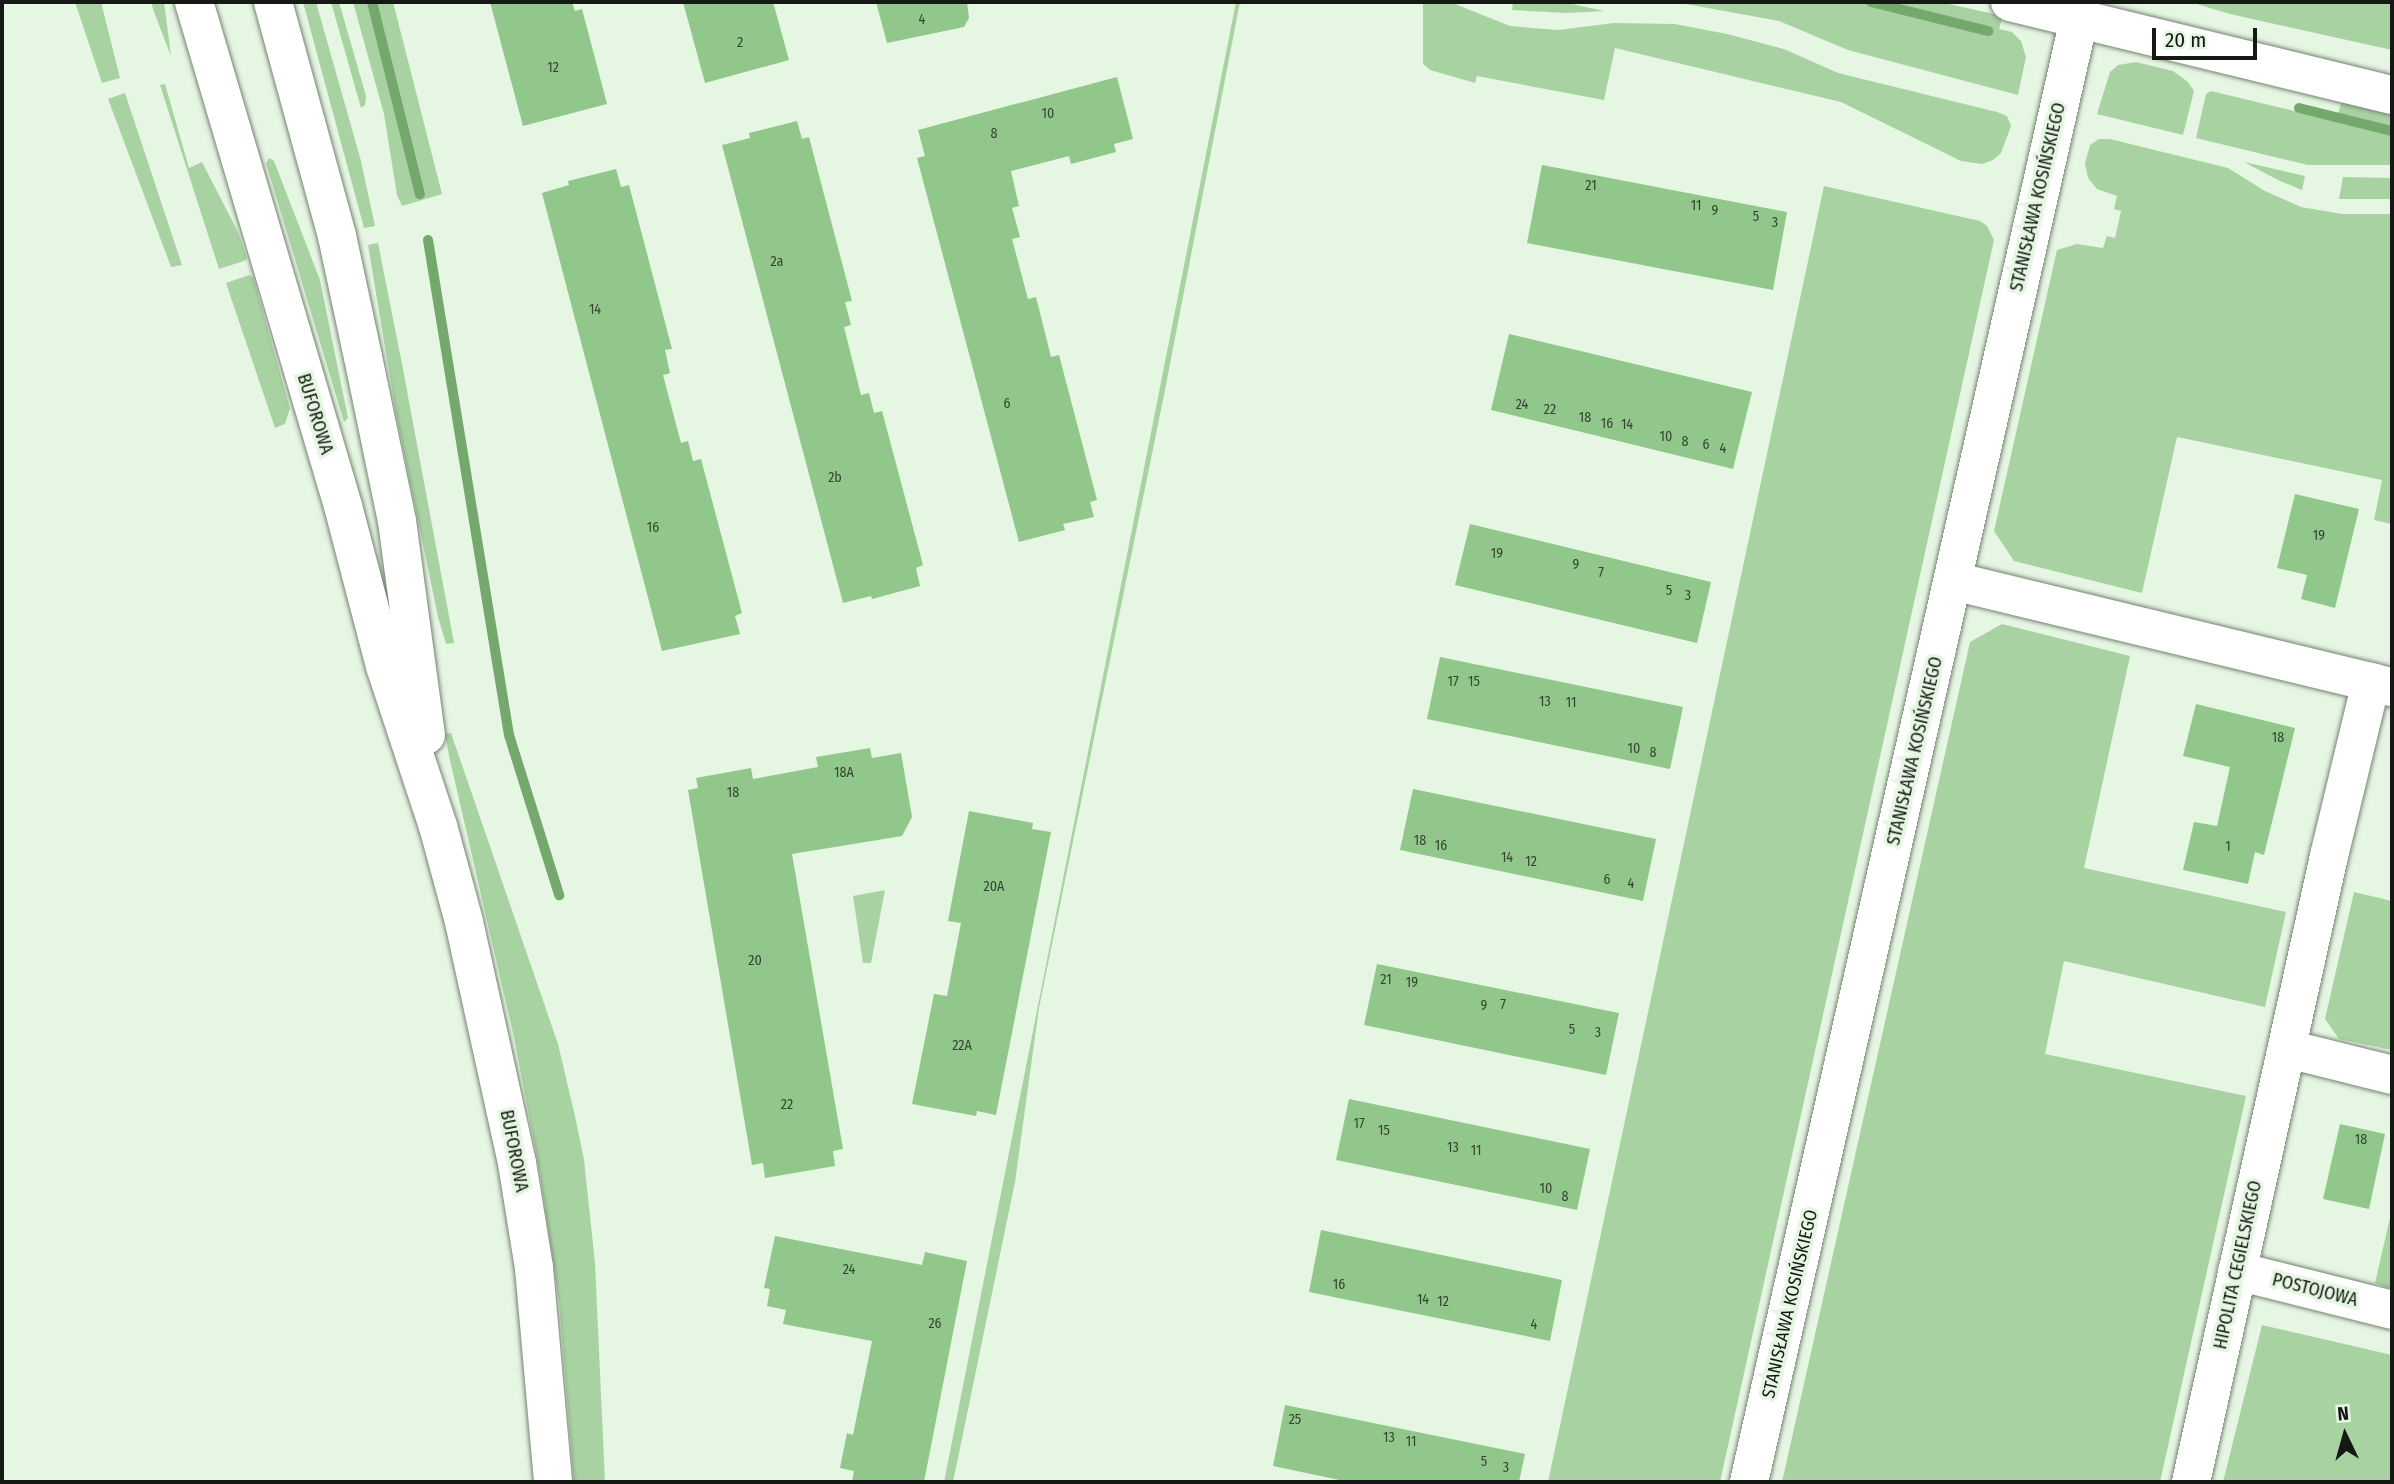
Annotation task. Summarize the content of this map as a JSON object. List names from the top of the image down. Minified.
{"streets":{"street":["STANISŁAWA KOSIŃSKIEGO","BUFOROWA","HIPOLITA CEGIELSKIEGO","POSTOJOWA"]},"crossings":[["HIPOLITA CEGIELSKIEGO","POSTOJOWA"]],"house_numbers":["4","2","12","10","8","21","11","9","5","3","2a","14","6","24","22","18","16","14","10","8","6","4","2b","16","19","19","9","7","5","3","17","15","13","11","18","10","8","18A","18","18","16","1","14","12","6","4","20A","20","21","19","7","9","5","3","22A","22","17","15","18","13","11","10","8","24","16","14","12","26","4","25","13","11","5","3"],"scale_bar":"20 m","north":"top"}
